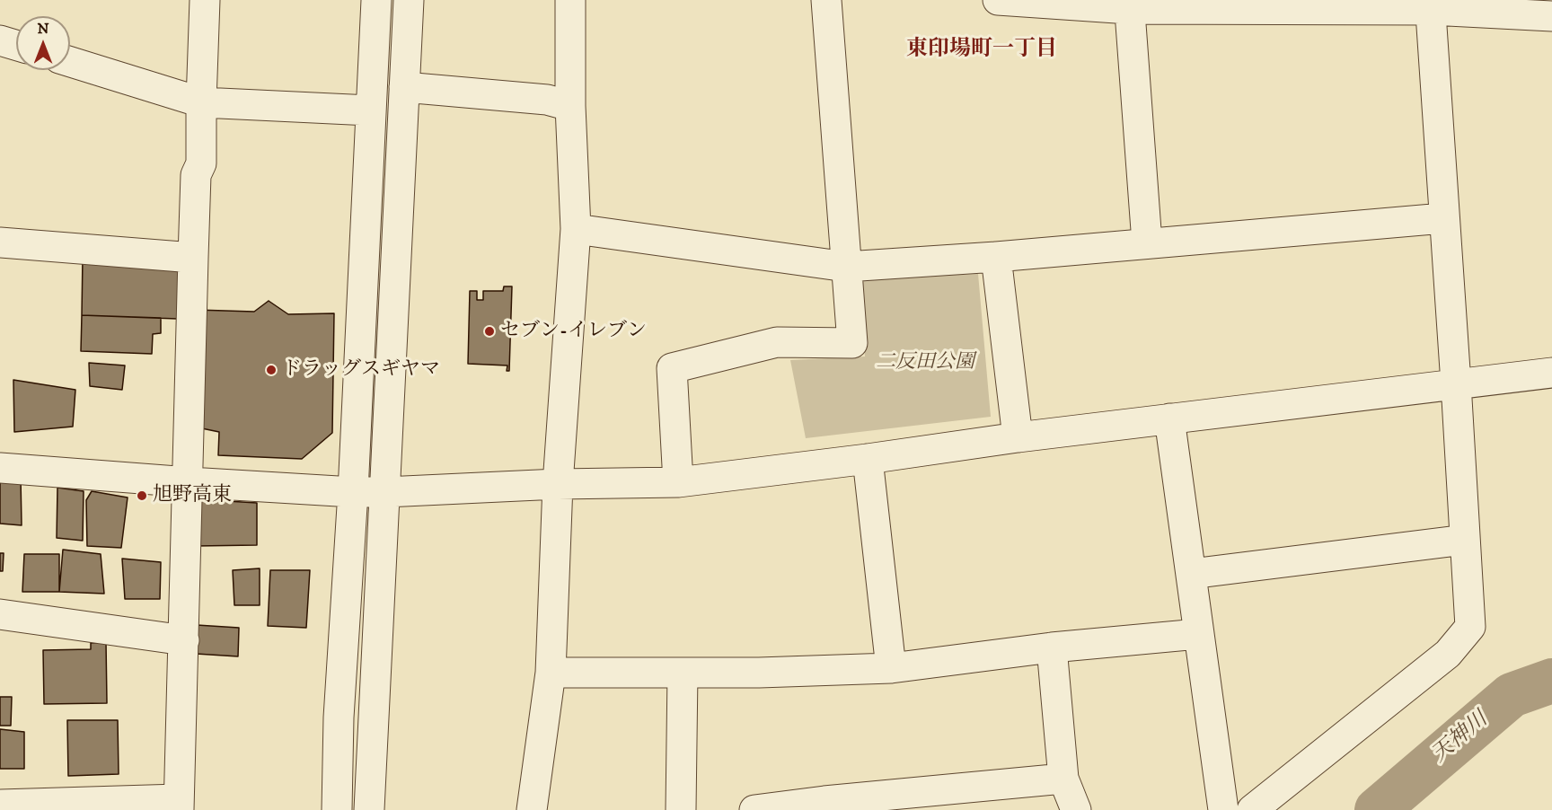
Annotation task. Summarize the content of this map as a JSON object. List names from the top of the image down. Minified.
{"districts":["東印場町一丁目"],"water":["天神川"],"parks":["二反田公園"],"places":["セブン-イレブン","ドラッグスギヤマ","旭野高東"],"north":"top"}
